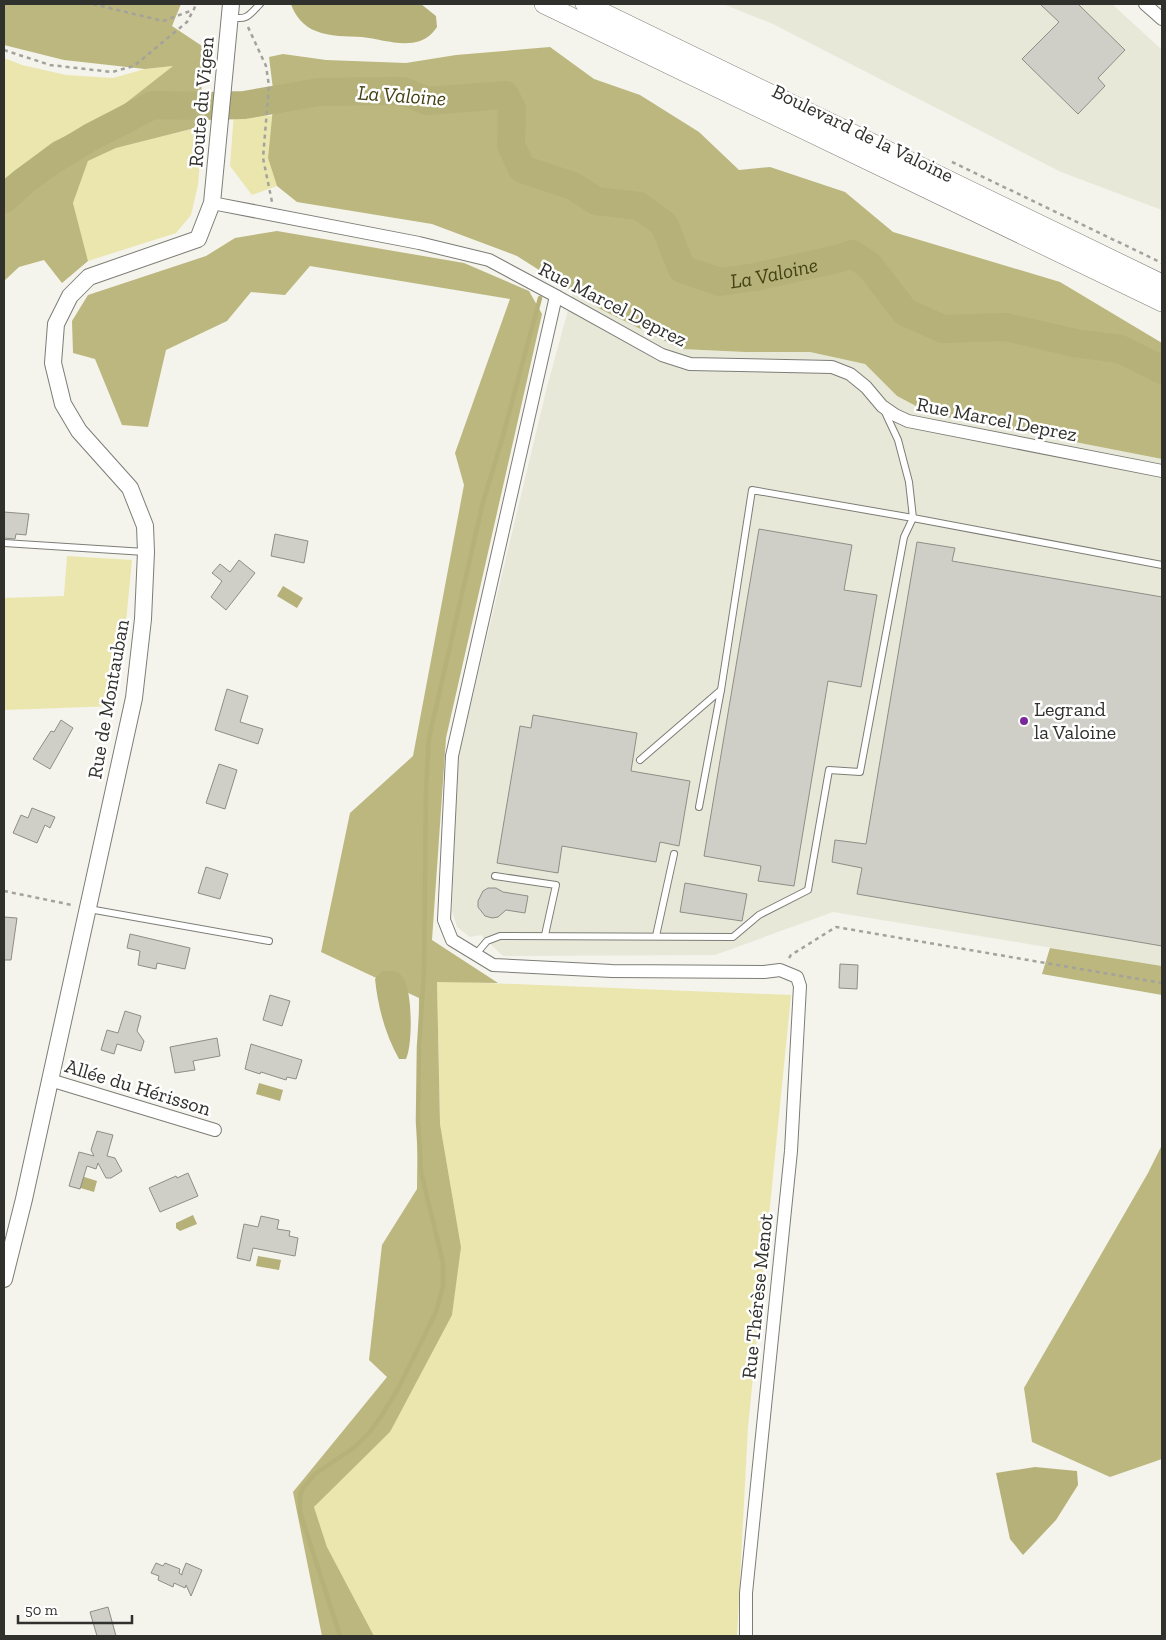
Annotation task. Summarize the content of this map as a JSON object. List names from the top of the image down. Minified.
{"streets":{"main road":["Boulevard de la Valoine"],"street":["Route du Vigen","Rue Marcel Deprez","Rue de Montauban","Allée du Hérisson","Rue Thérèse Menot"]},"crossings":[["Route du Vigen","Rue Marcel Deprez"],["Route du Vigen","Rue de Montauban"],["Rue Marcel Deprez","Rue de Montauban"],["Rue de Montauban","Allée du Hérisson"]],"water":["La Valoine"],"places":["Legrand la Valoine"],"scale_bar":"50 m"}
